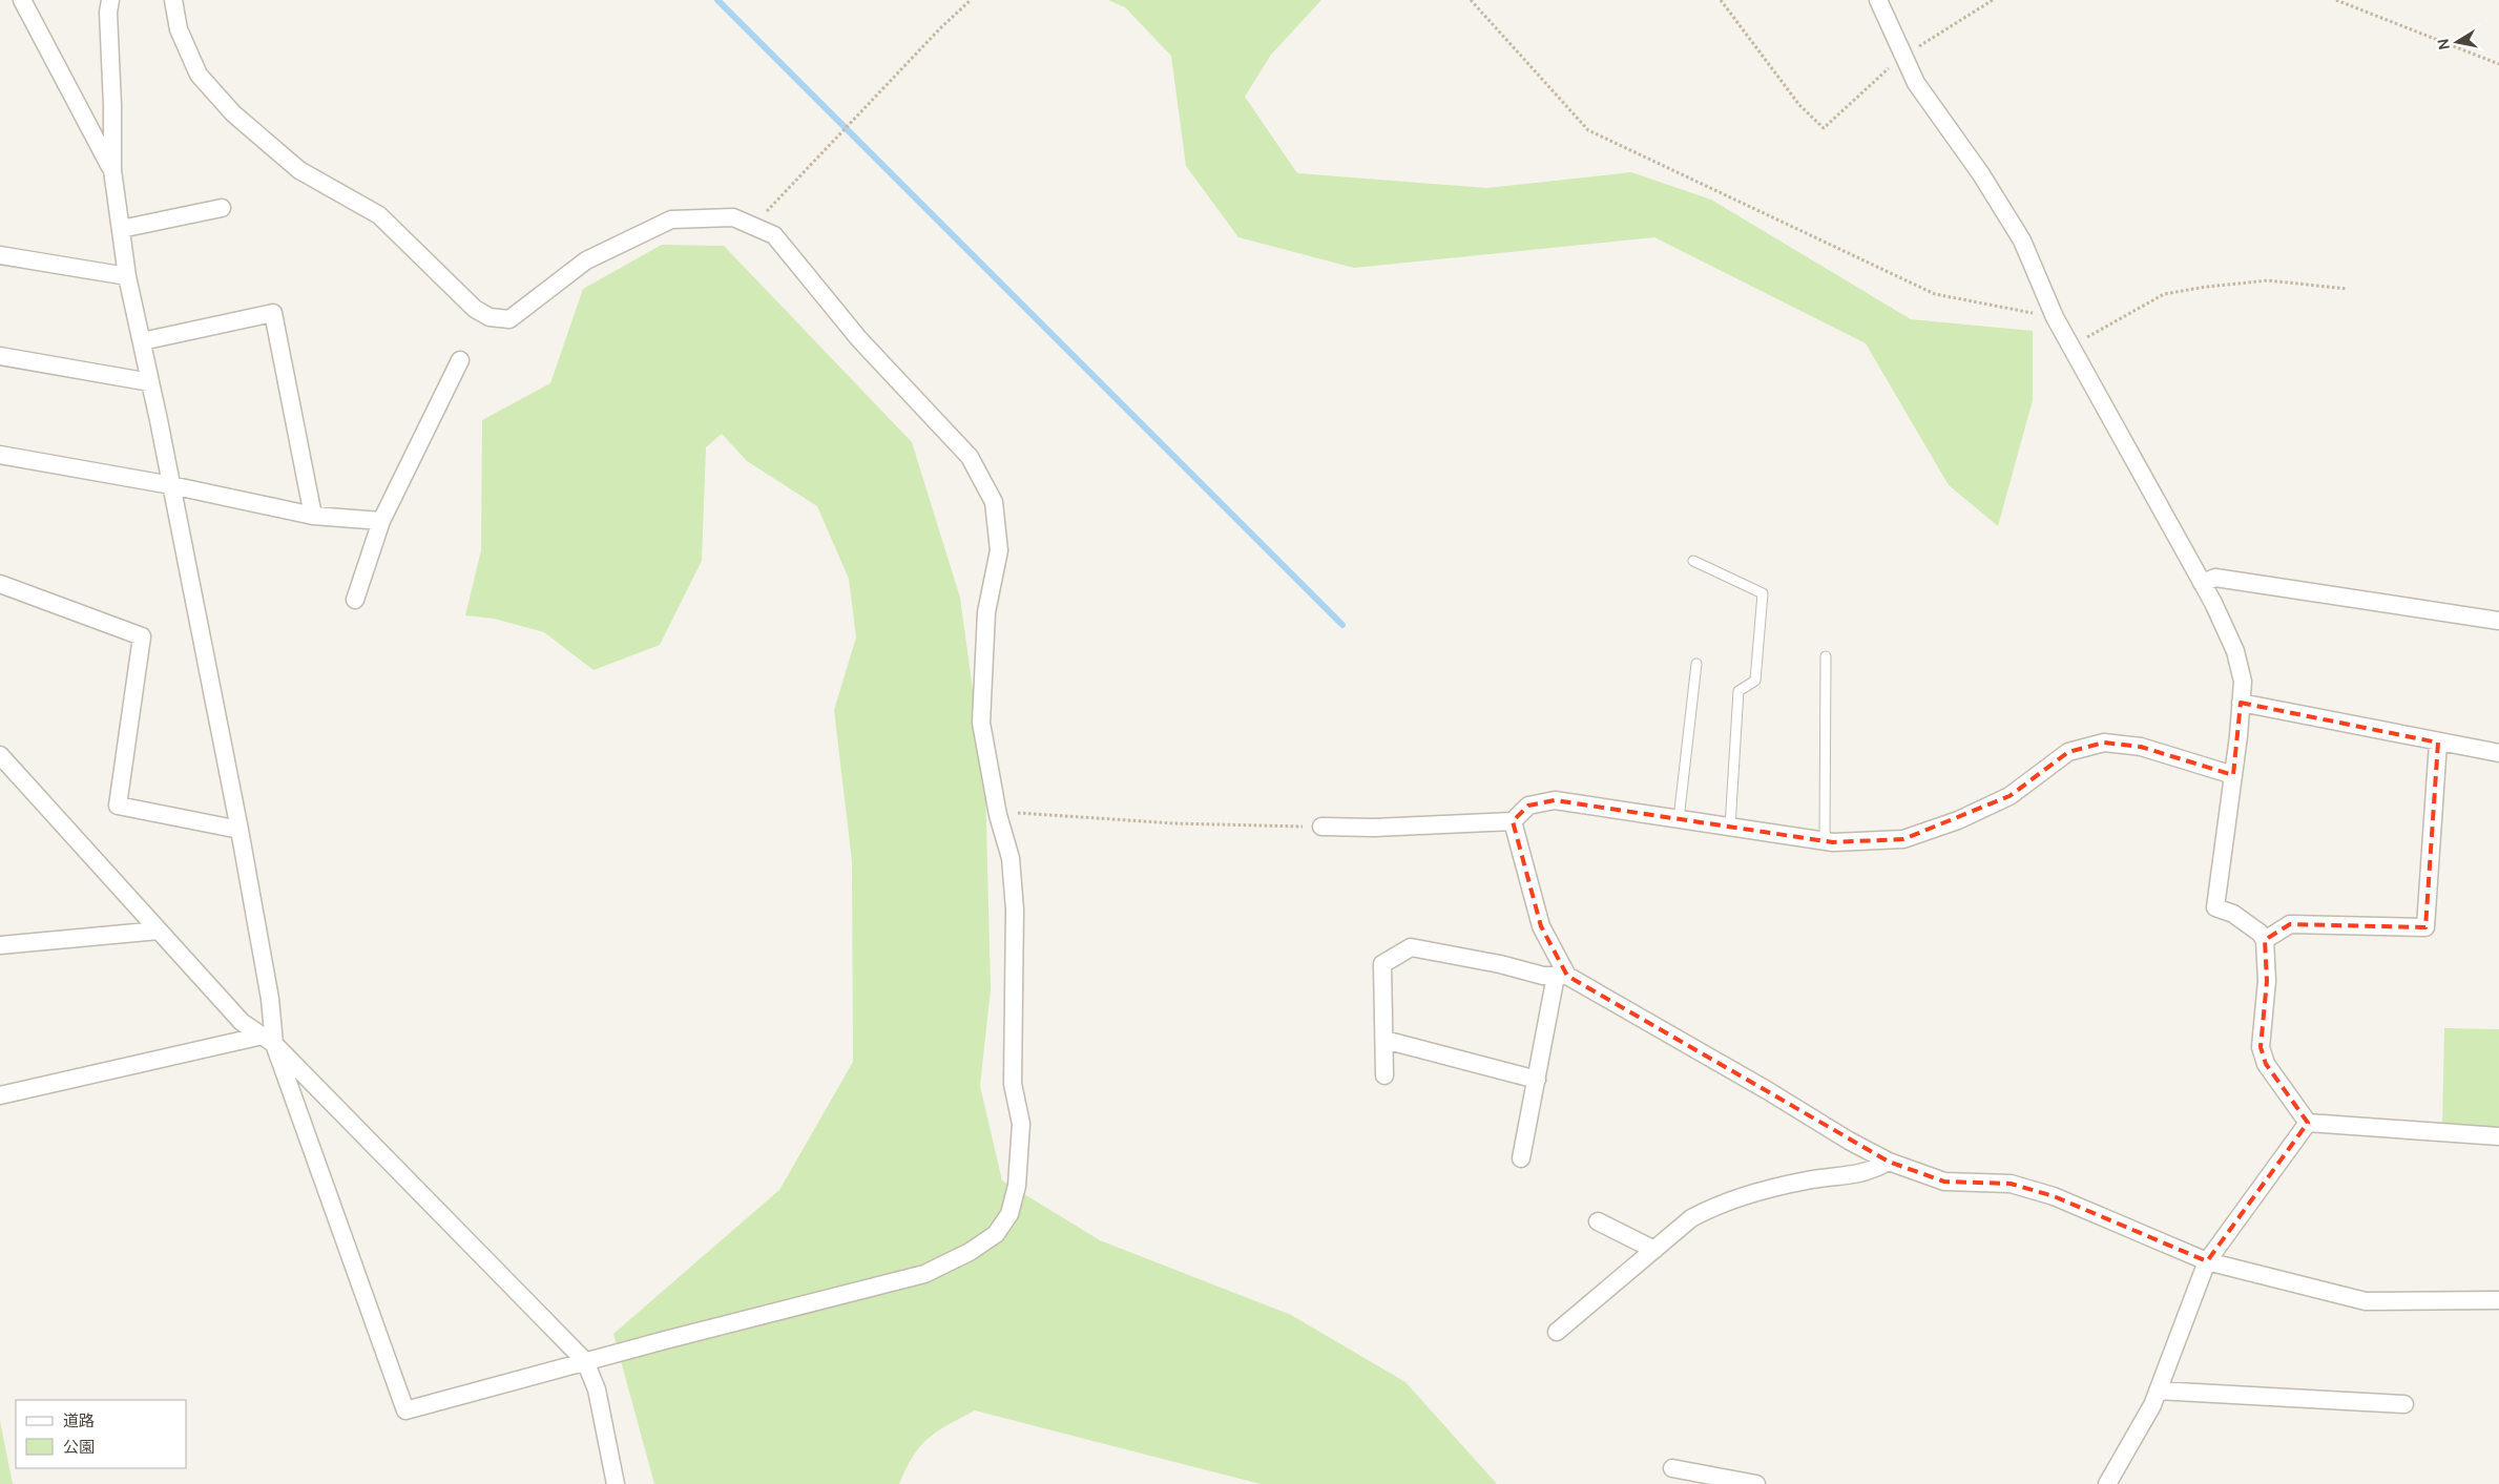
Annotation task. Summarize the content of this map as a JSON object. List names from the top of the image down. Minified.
{"legend":["道路","公園"],"north":"left"}
